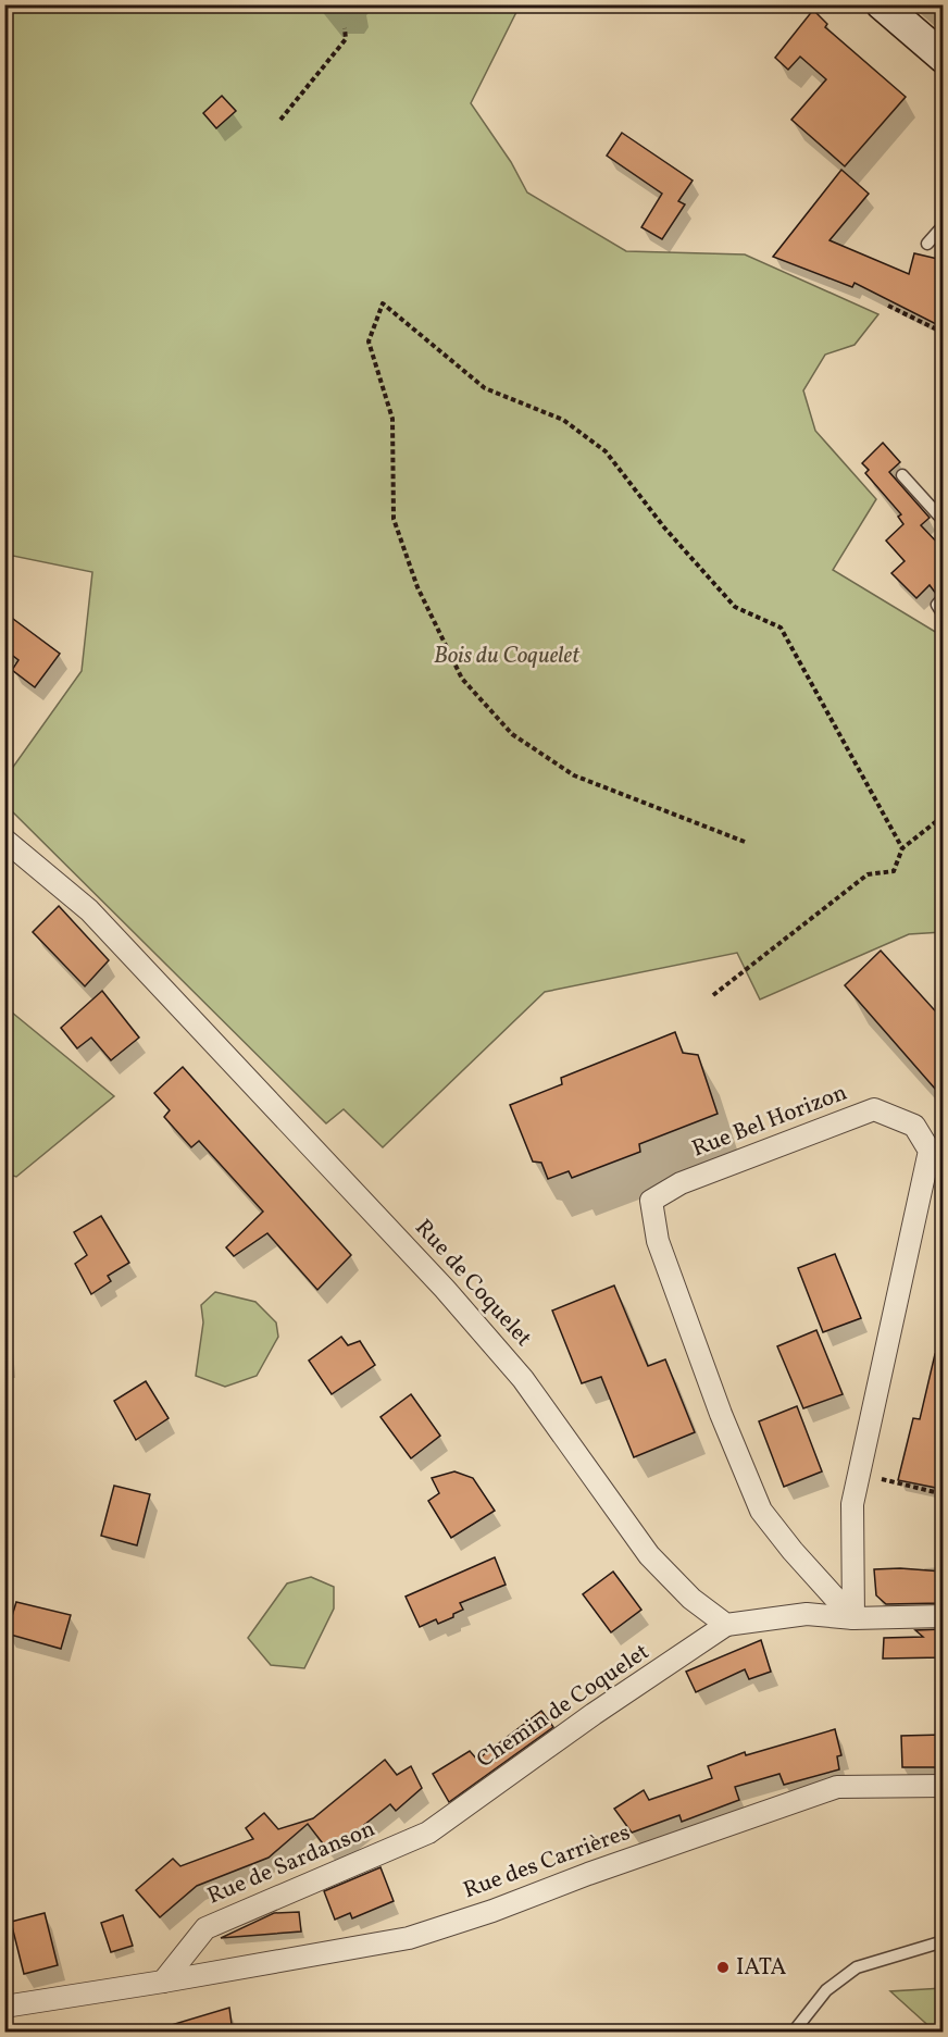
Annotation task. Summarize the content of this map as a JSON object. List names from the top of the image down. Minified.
{"streets":{"street":["Rue Bel Horizon","Rue de Coquelet","Chemin de Coquelet","Rue des Carrières","Rue de Sardanson"]},"crossings":[["Rue de Coquelet","Chemin de Coquelet"],["Chemin de Coquelet","Rue de Sardanson"],["Rue des Carrières","Rue de Sardanson"]],"parks":["Bois du Coquelet"],"places":["IATA"]}
